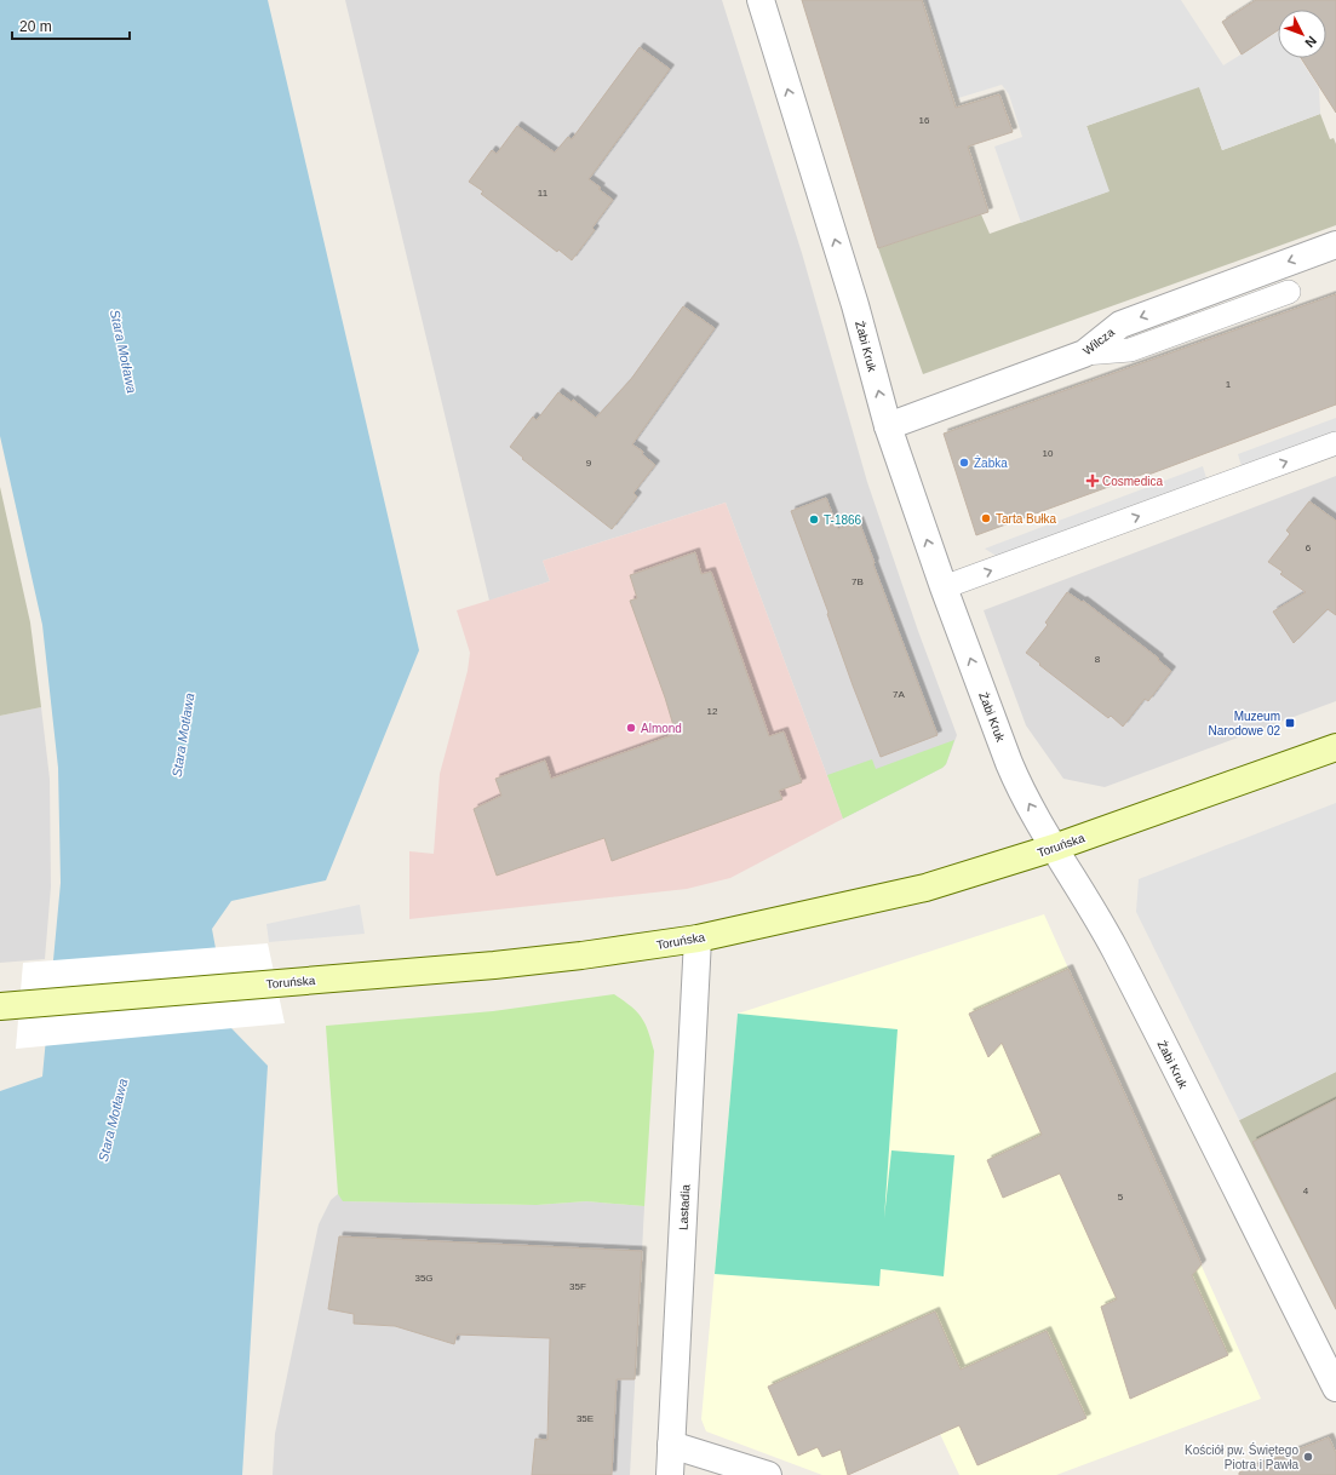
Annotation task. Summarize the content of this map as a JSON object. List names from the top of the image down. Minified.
{"streets":{"street":["Wilcza","Żabi Kruk","Toruńska","Lastadia"]},"crossings":[["Wilcza","Żabi Kruk"],["Żabi Kruk","Toruńska"],["Toruńska","Lastadia"]],"one_way":["Wilcza","Żabi Kruk"],"water":["Stara Motława"],"places":{"other":["Żabka","Tarta Bułka","T-1866","Almond","Kościół pw. Świętego Piotra i Pawła"],"health":["Cosmedica"],"transit":["Muzeum Narodowe 02"]},"house_numbers":["16","11","1","10","9","6","7B","8","7A","12","4","5","35G","35F","35E"],"scale_bar":"20 m","north":"bottom right"}
